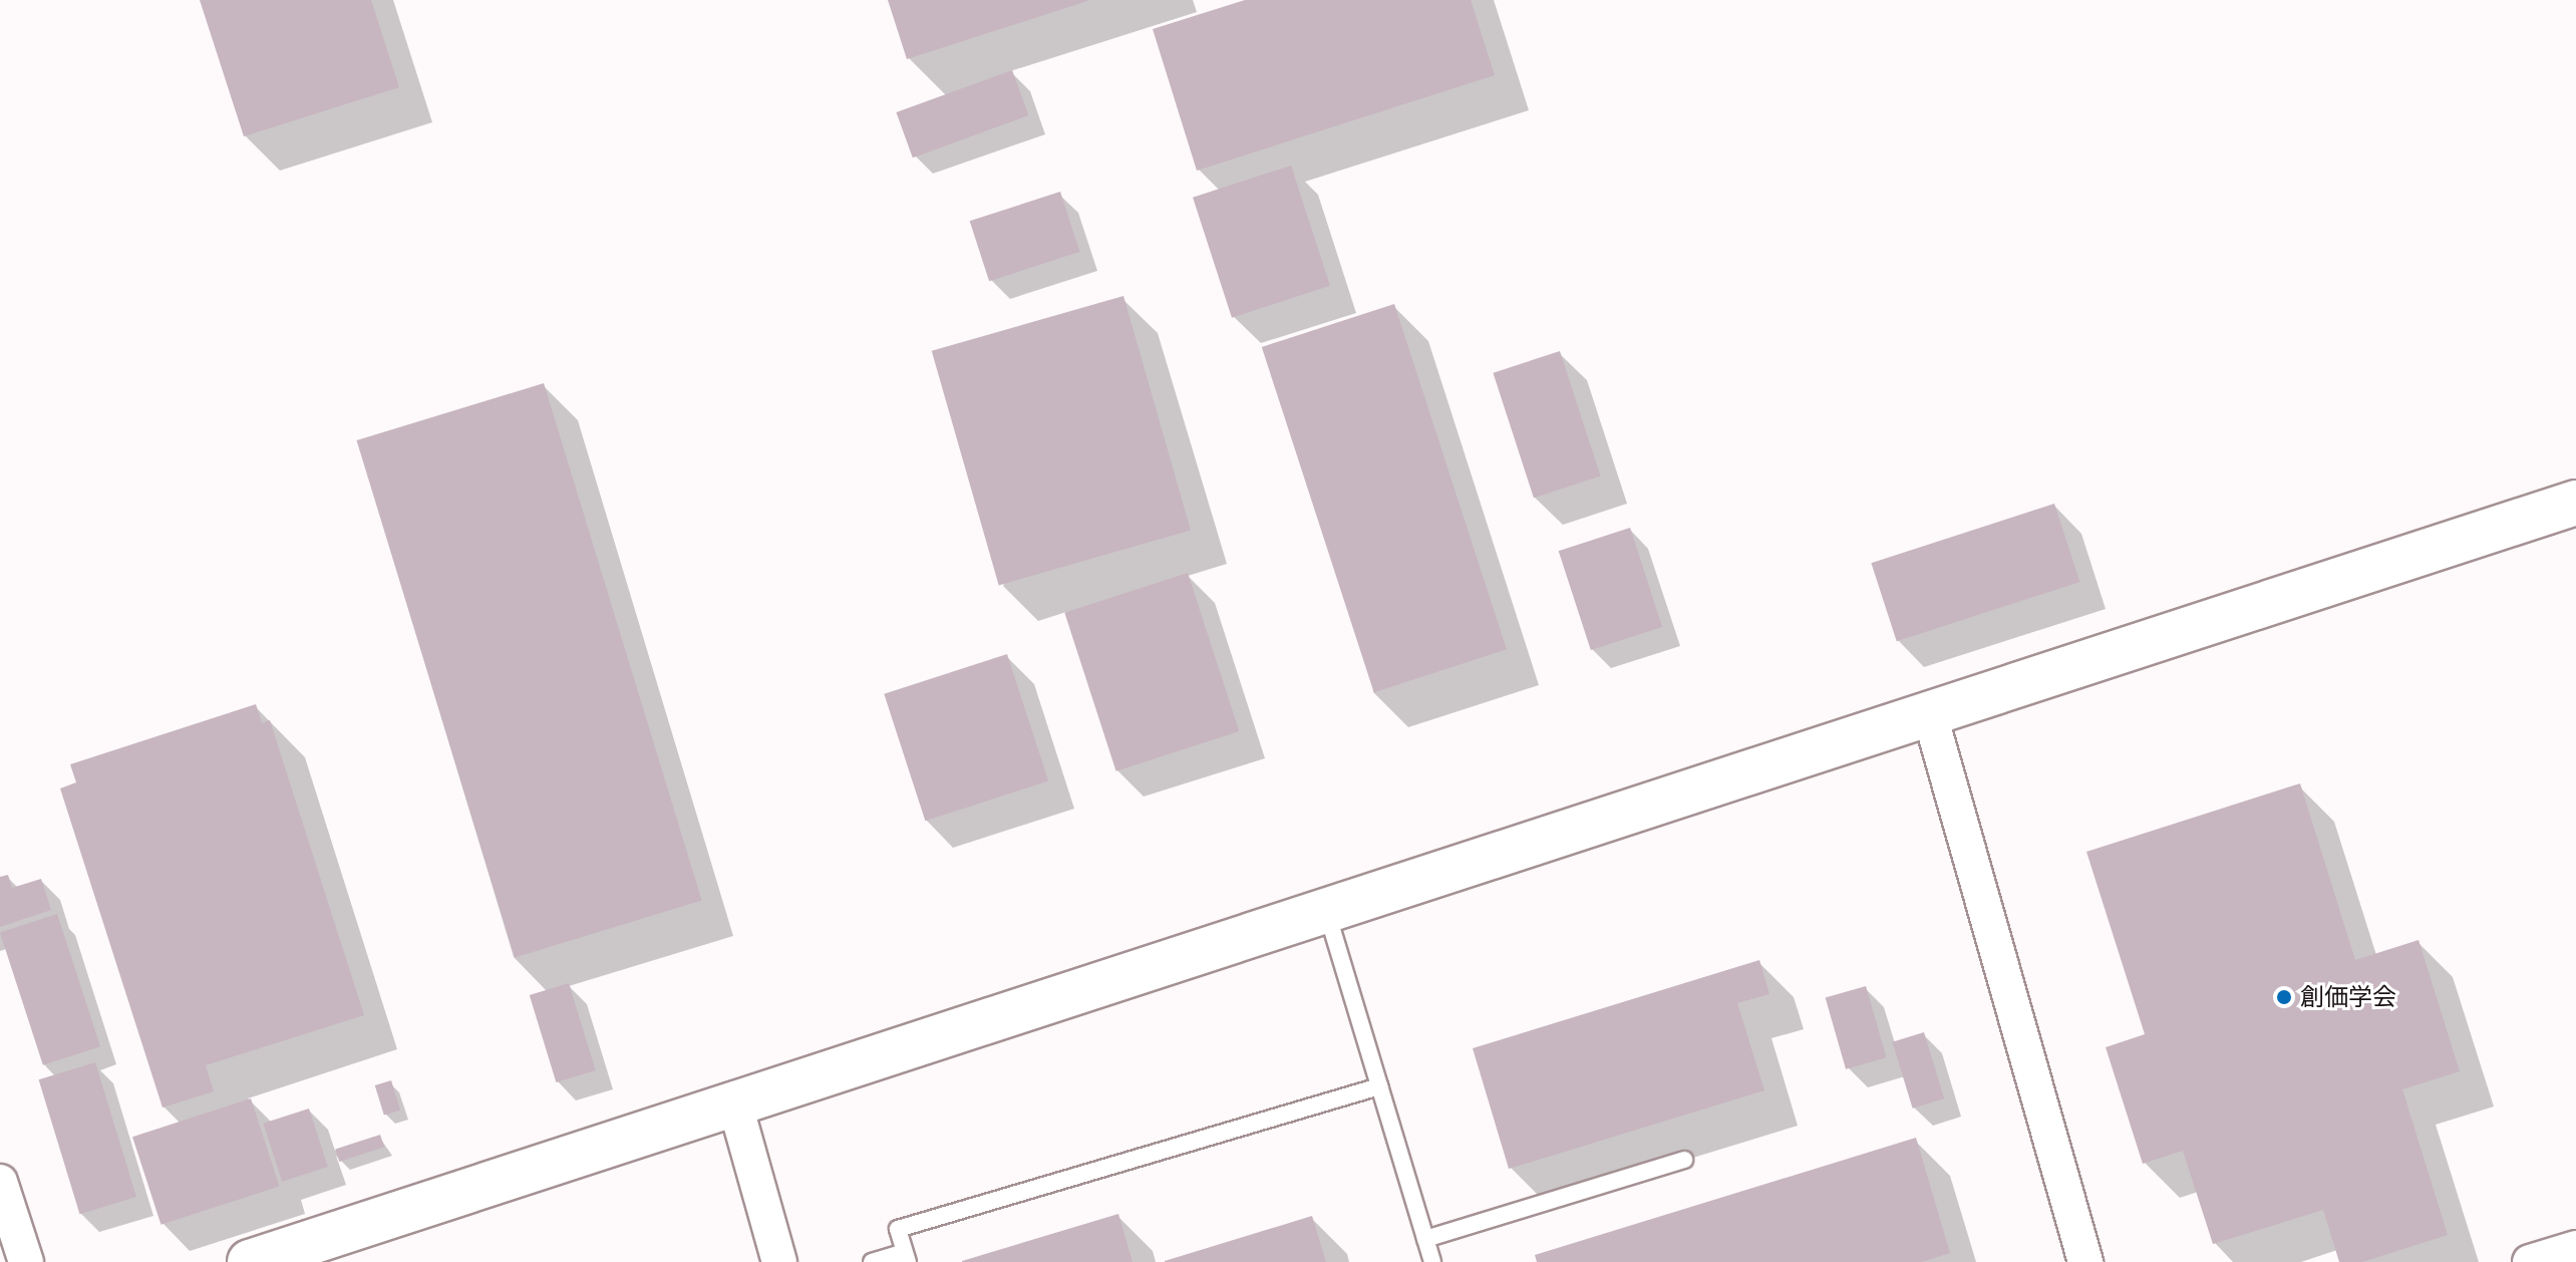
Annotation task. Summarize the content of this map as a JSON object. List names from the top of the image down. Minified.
{"places":["創価学会"]}
